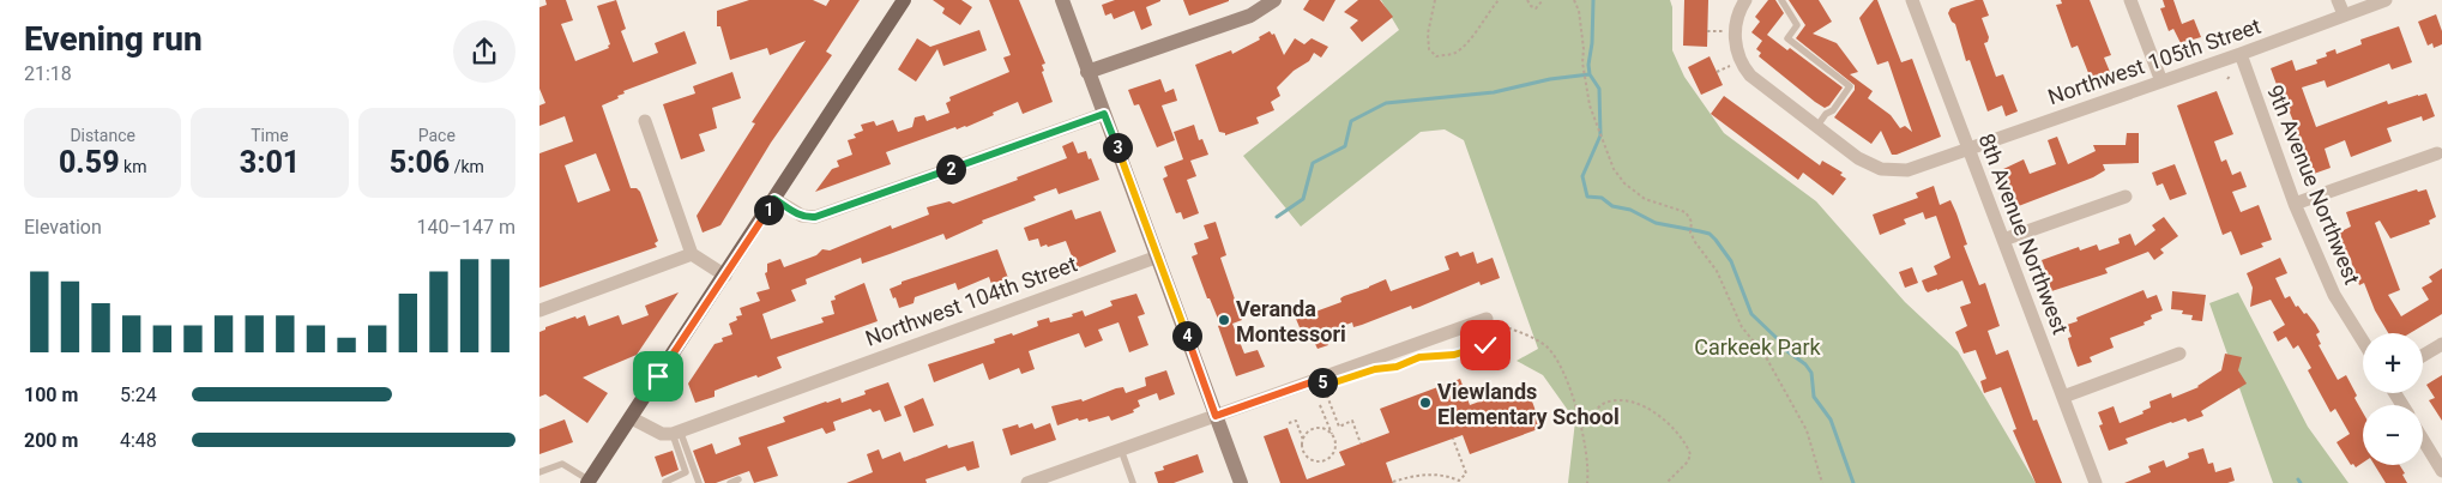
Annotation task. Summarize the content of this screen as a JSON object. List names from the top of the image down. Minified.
{"streets":{"street":["Northwest 105th Street","9th Avenue Northwest","8th Avenue Northwest","Northwest 104th Street"]},"crossings":[["Northwest 105th Street","9th Avenue Northwest"],["Northwest 105th Street","8th Avenue Northwest"]],"parks":["Carkeek Park"],"places":["Veranda Montessori","Viewlands Elementary School"],"page":{"heading":["Evening run","21:18"],"stats":[["Distance","0.59 km"],["Time","3:01"],["Pace","5:06 /km"]],"pins":["3","2","1","4","5"],"chart":["Elevation","140–147 m"],"map_buttons":["+","−"],"list":[{"name":"100 m","note":"5:24"},{"name":"200 m","note":"4:48"}]}}
